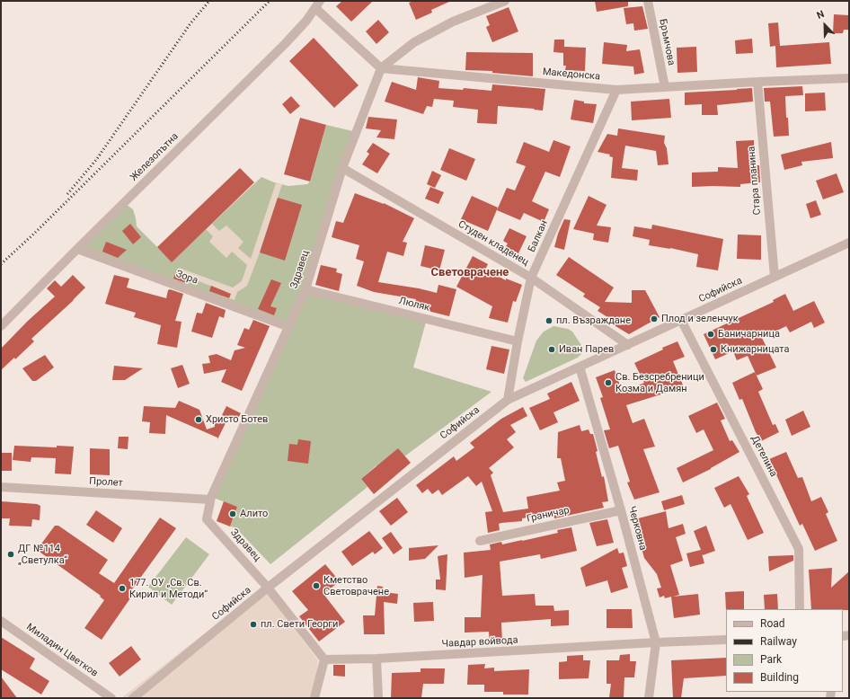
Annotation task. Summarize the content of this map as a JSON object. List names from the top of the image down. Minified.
{"streets":{"street":["Бръмчова","Македонска","Железопътна","Стара планина","Балкан","Студен кладенец","Здравец","Зора","Софийска","Люляк","Детелина","Пролет","Граничар","Черковна","Чавдар войвода","Миладин Цветков"]},"crossings":[["Бръмчова","Македонска"],["Македонска","Стара планина"],["Македонска","Балкан"],["Македонска","Здравец"],["Железопътна","Зора"],["Стара планина","Софийска"],["Балкан","Студен кладенец"],["Балкан","Софийска"],["Балкан","Люляк"],["Студен кладенец","Здравец"],["Студен кладенец","Софийска"],["Здравец","Зора"],["Здравец","Софийска"],["Здравец","Люляк"],["Здравец","Пролет"],["Софийска","Детелина"],["Софийска","Черковна"],["Граничар","Черковна"],["Черковна","Чавдар войвода"]],"districts":["Световрачене"],"places":["Плод и зеленчук","пл. Възраждане","Баничарница","Иван Парев","Книжарницата","Св. Безсребреници Козма и Дамян","Христо Ботев","Алито","ДГ №114 „Светулка“","Кметство Световрачене","177. ОУ „Св. Св. Кирил и Методи“","пл. Свети Георги"],"legend":["Road","Railway","Park","Building"],"north":"top left"}
